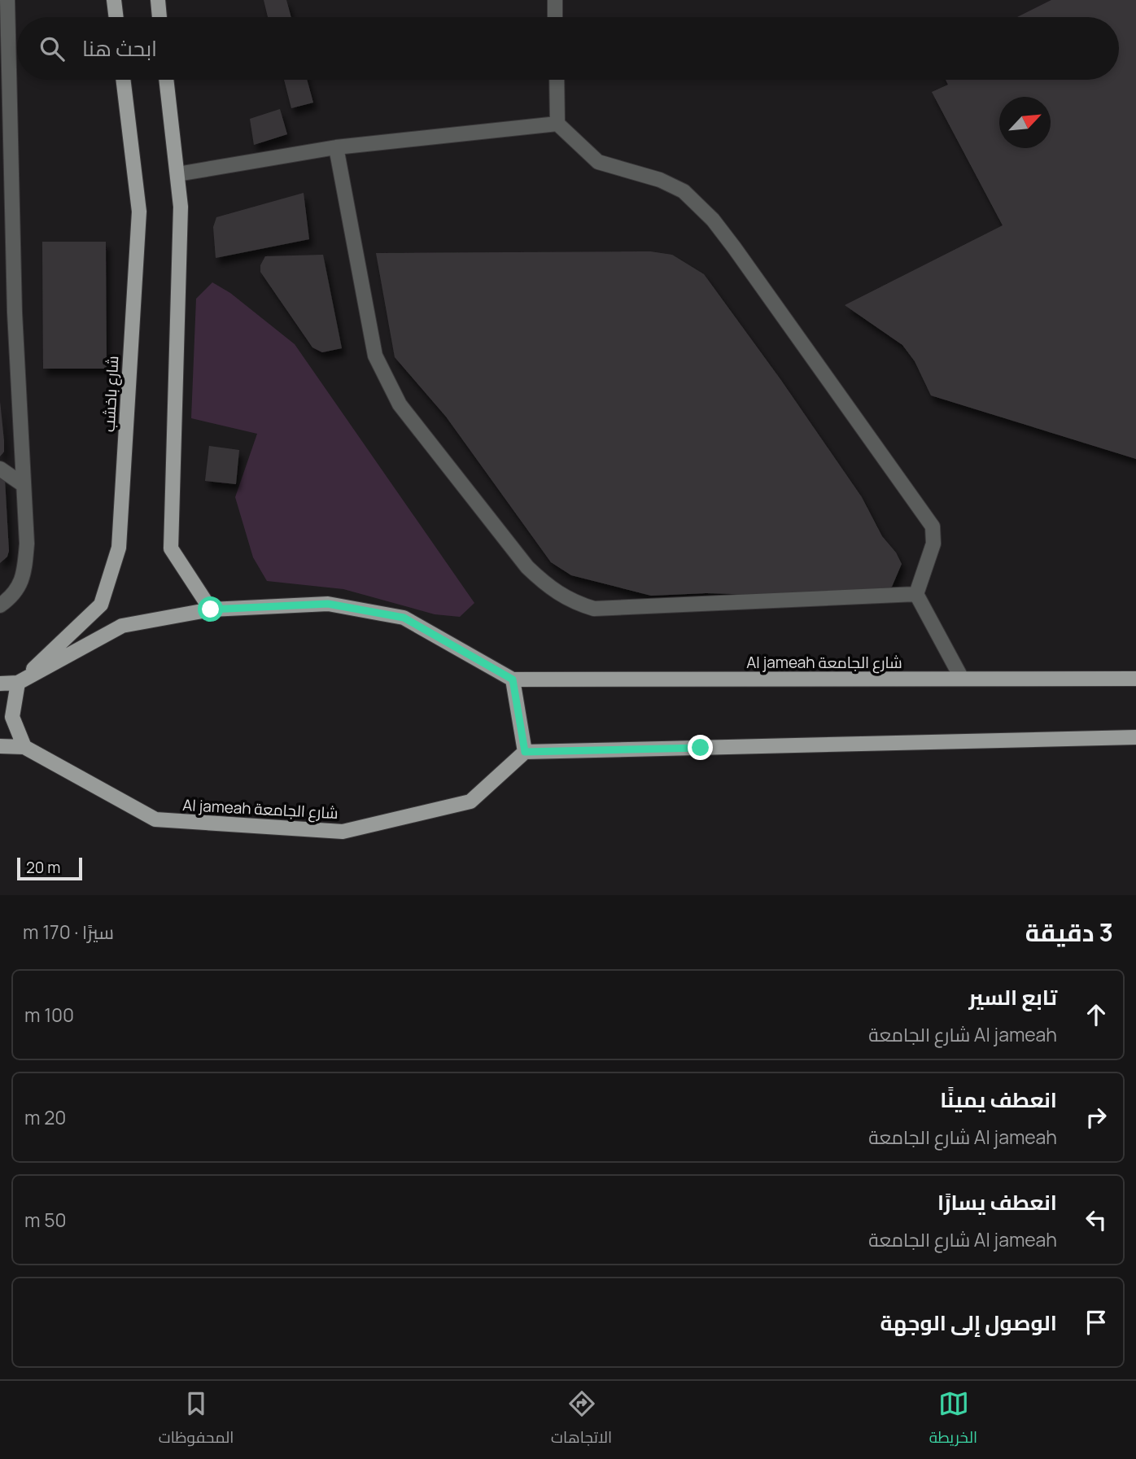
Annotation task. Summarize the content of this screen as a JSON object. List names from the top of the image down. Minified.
{"streets":{"main road":["شارع باخشب","Al jameah شارع الجامعة"]},"crossings":[["شارع باخشب","Al jameah شارع الجامعة"]],"scale_bar":"20 m","north":"top right","page":{"search":"ابحث هنا","scale":"20 m","heading":["3 دقيقة","سيرًا · 170 m"],"list":[["تابع السير","Al jameah شارع الجامعة","100 m"],["انعطف يمينًا","Al jameah شارع الجامعة","20 m"],["انعطف يسارًا","Al jameah شارع الجامعة","50 m"],"الوصول إلى الوجهة"],"nav":["الخريطة","الاتجاهات","المحفوظات"]}}
